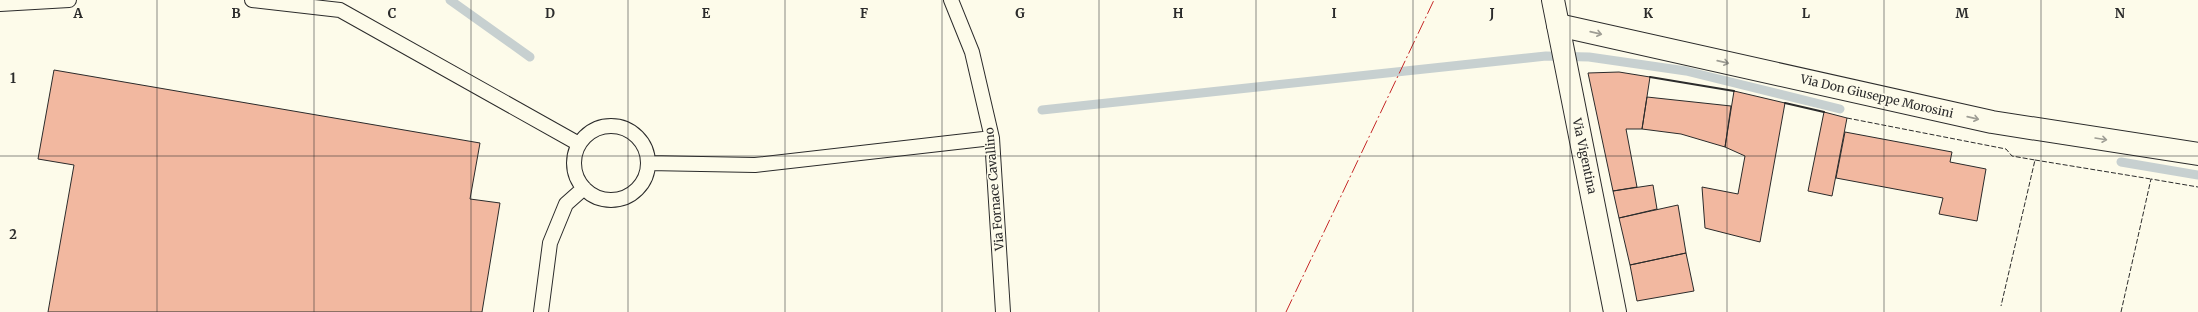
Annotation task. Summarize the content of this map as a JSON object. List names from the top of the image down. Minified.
{"streets":{"street":["Via Don Giuseppe Morosini","Via Vigentina"],"lane":["Via Fornace Cavallino"]},"crossings":[["Via Don Giuseppe Morosini","Via Vigentina"]],"one_way":["Via Don Giuseppe Morosini"],"grid":{"columns":["A","B","C","D","E","F","G","H","I","J","K","L","M","N"],"rows":["1","2"]}}
